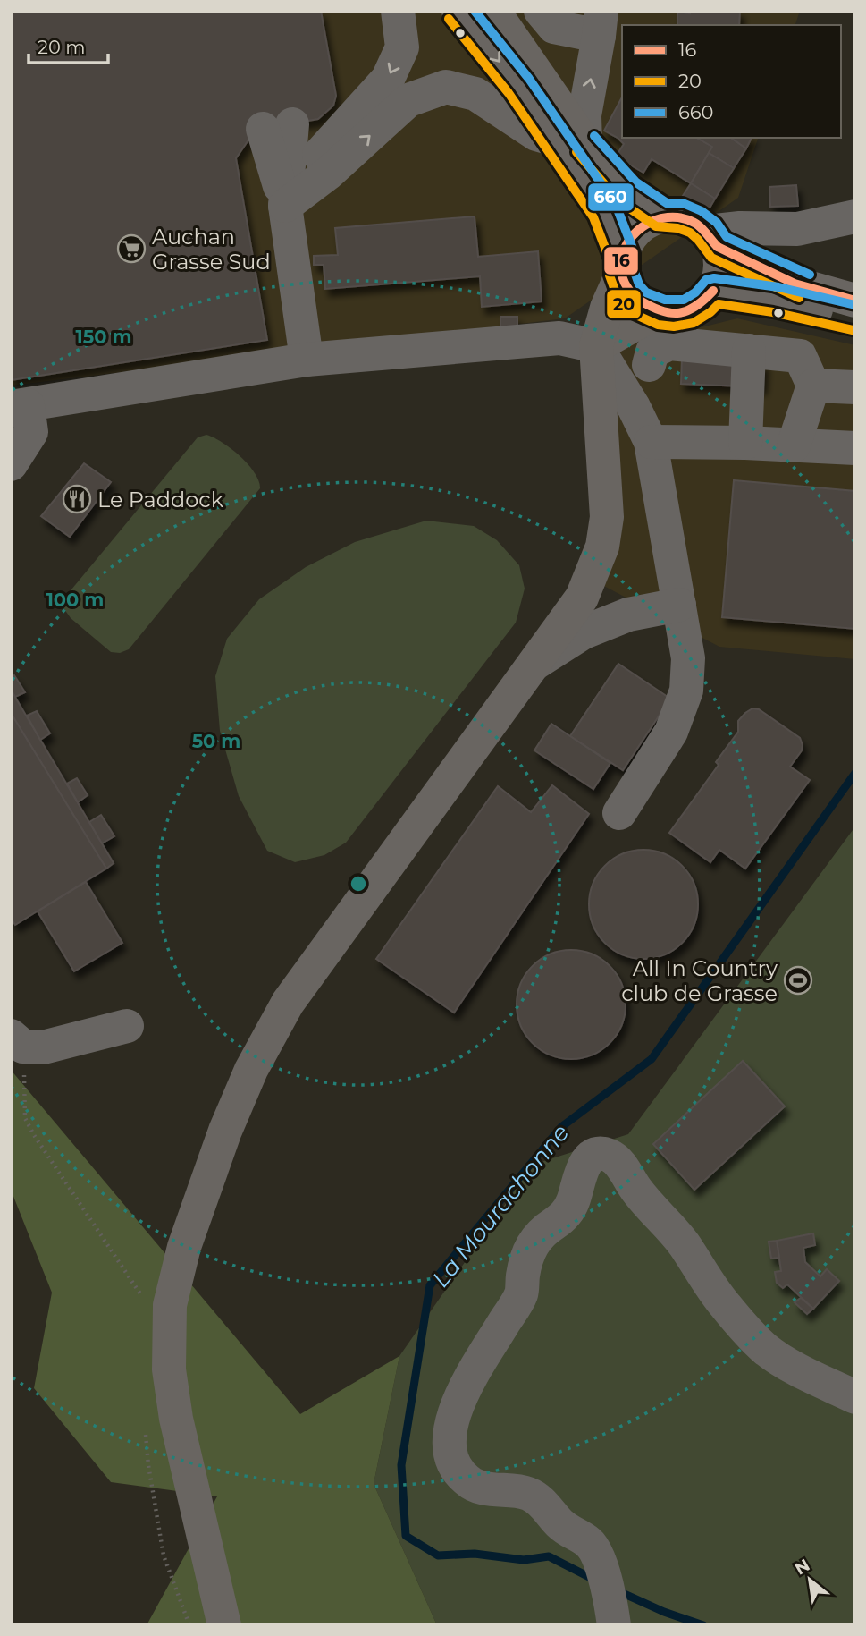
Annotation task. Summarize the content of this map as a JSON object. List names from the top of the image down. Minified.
{"water":["La Mourachonne"],"places":{"supermarket":["Auchan Grasse Sud"],"restaurant":["Le Paddock"],"sports":["All In Country club de Grasse"]},"lines":["transit line 660","transit line 20","transit line 16"],"legend":["16","20","660"],"scale_bar":"20 m","north":"top left","rings":["150 m","100 m","50 m"]}
